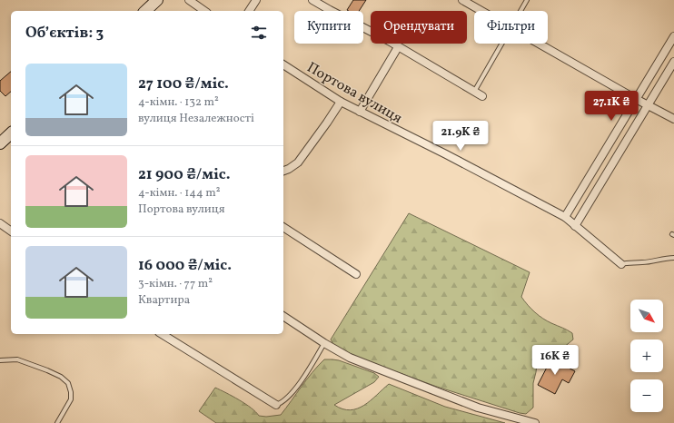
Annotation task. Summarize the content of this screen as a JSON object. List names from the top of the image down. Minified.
{"streets":{"street":["Портова вулиця"]},"north":"bottom right","page":{"chip":["Купити","Орендувати","Фільтри"],"heading":"Об’єктів: 3","list":[{"name":"27 100 ₴/міс.","note":"4-кімн. · 132 m² · вулиця Незалежності"},{"name":"21 900 ₴/міс.","note":"4-кімн. · 144 m² · Портова вулиця"},{"name":"16 000 ₴/міс.","note":"3-кімн. · 77 m² · Квартира"}],"price":["27.1K ₴","21.9K ₴","16K ₴"],"map_buttons":["+","−"]}}
